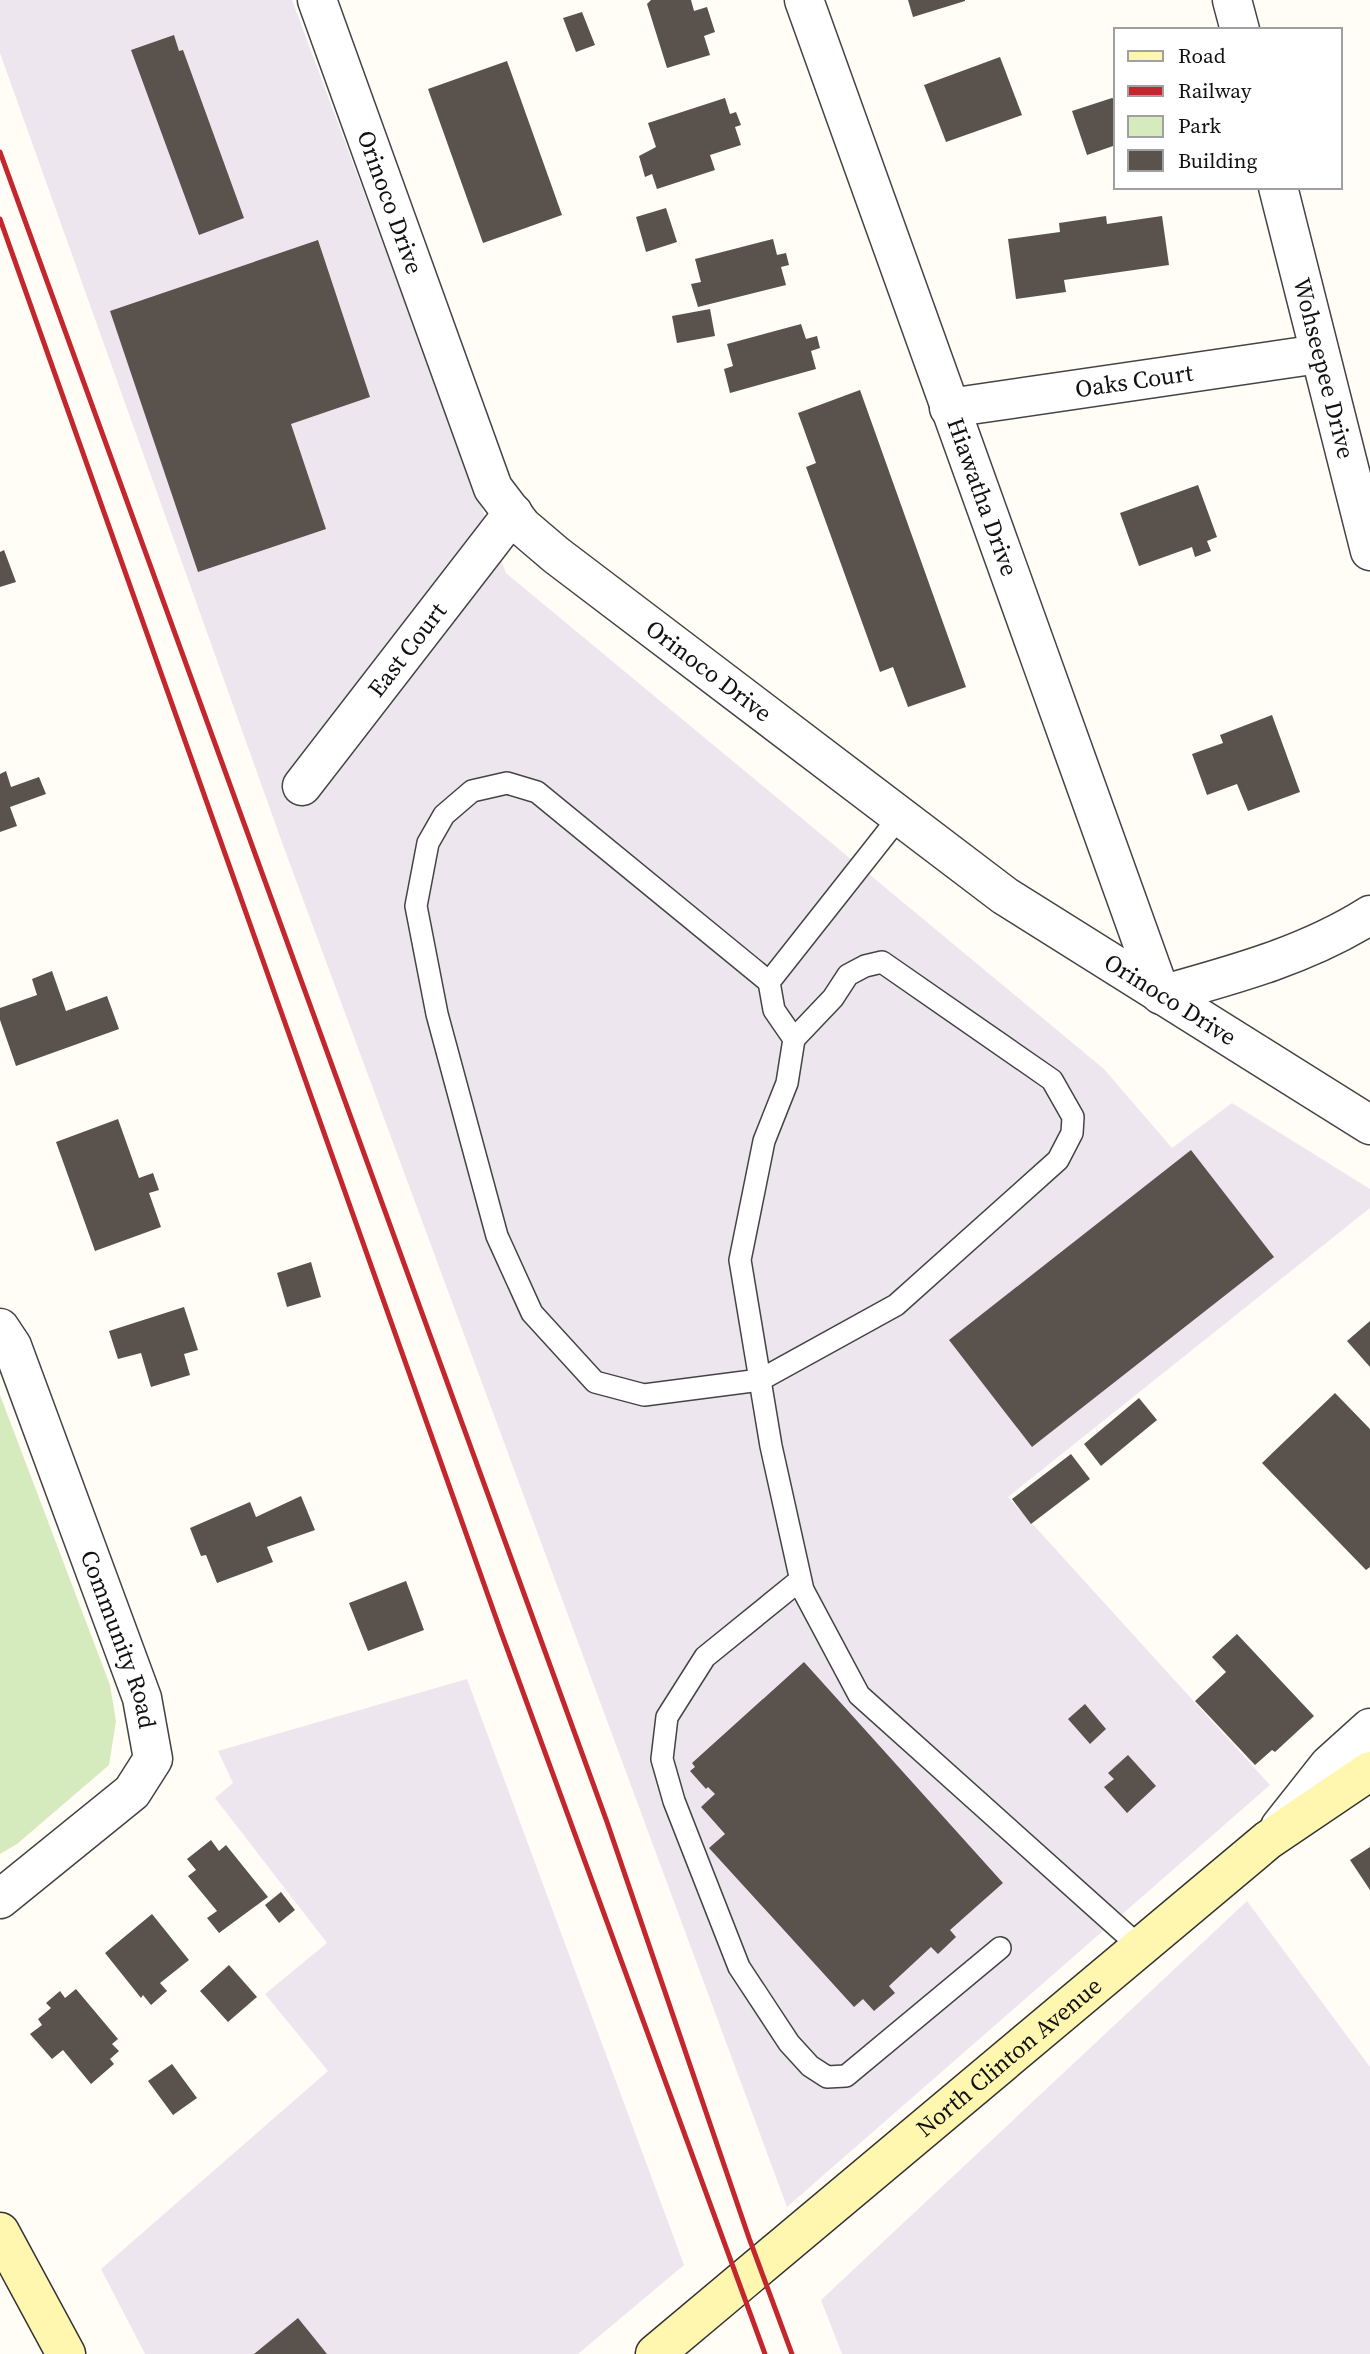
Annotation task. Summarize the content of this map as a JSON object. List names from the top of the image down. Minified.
{"streets":{"main road":["North Clinton Avenue"],"street":["Orinoco Drive","Wohseepee Drive","Oaks Court","Hiawatha Drive","East Court","Community Road"]},"crossings":[["Orinoco Drive","Hiawatha Drive"],["Orinoco Drive","East Court"],["Wohseepee Drive","Oaks Court"],["Oaks Court","Hiawatha Drive"]],"legend":["Road","Railway","Park","Building"]}
